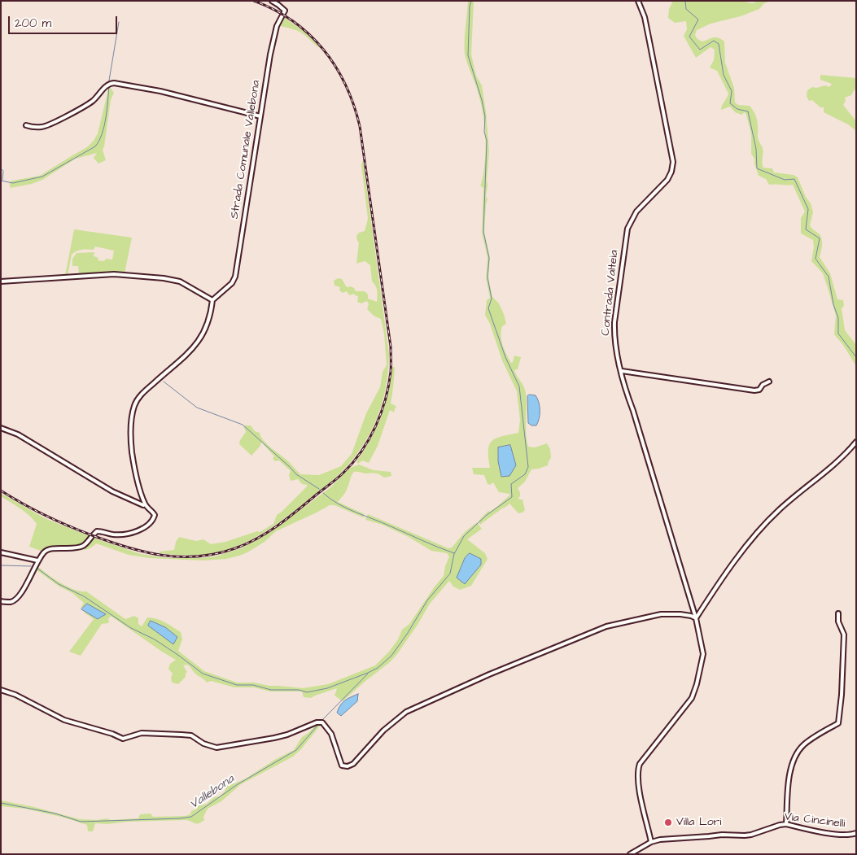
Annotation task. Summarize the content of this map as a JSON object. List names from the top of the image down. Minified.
{"streets":{"street":["Strada Comunale Vallebona","Contrada Valteia","Via Cincinelli"]},"crossings":[["Contrada Valteia","Via Cincinelli"]],"water":["Vallebona"],"places":["Villa Lori"],"scale_bar":"200 m"}
